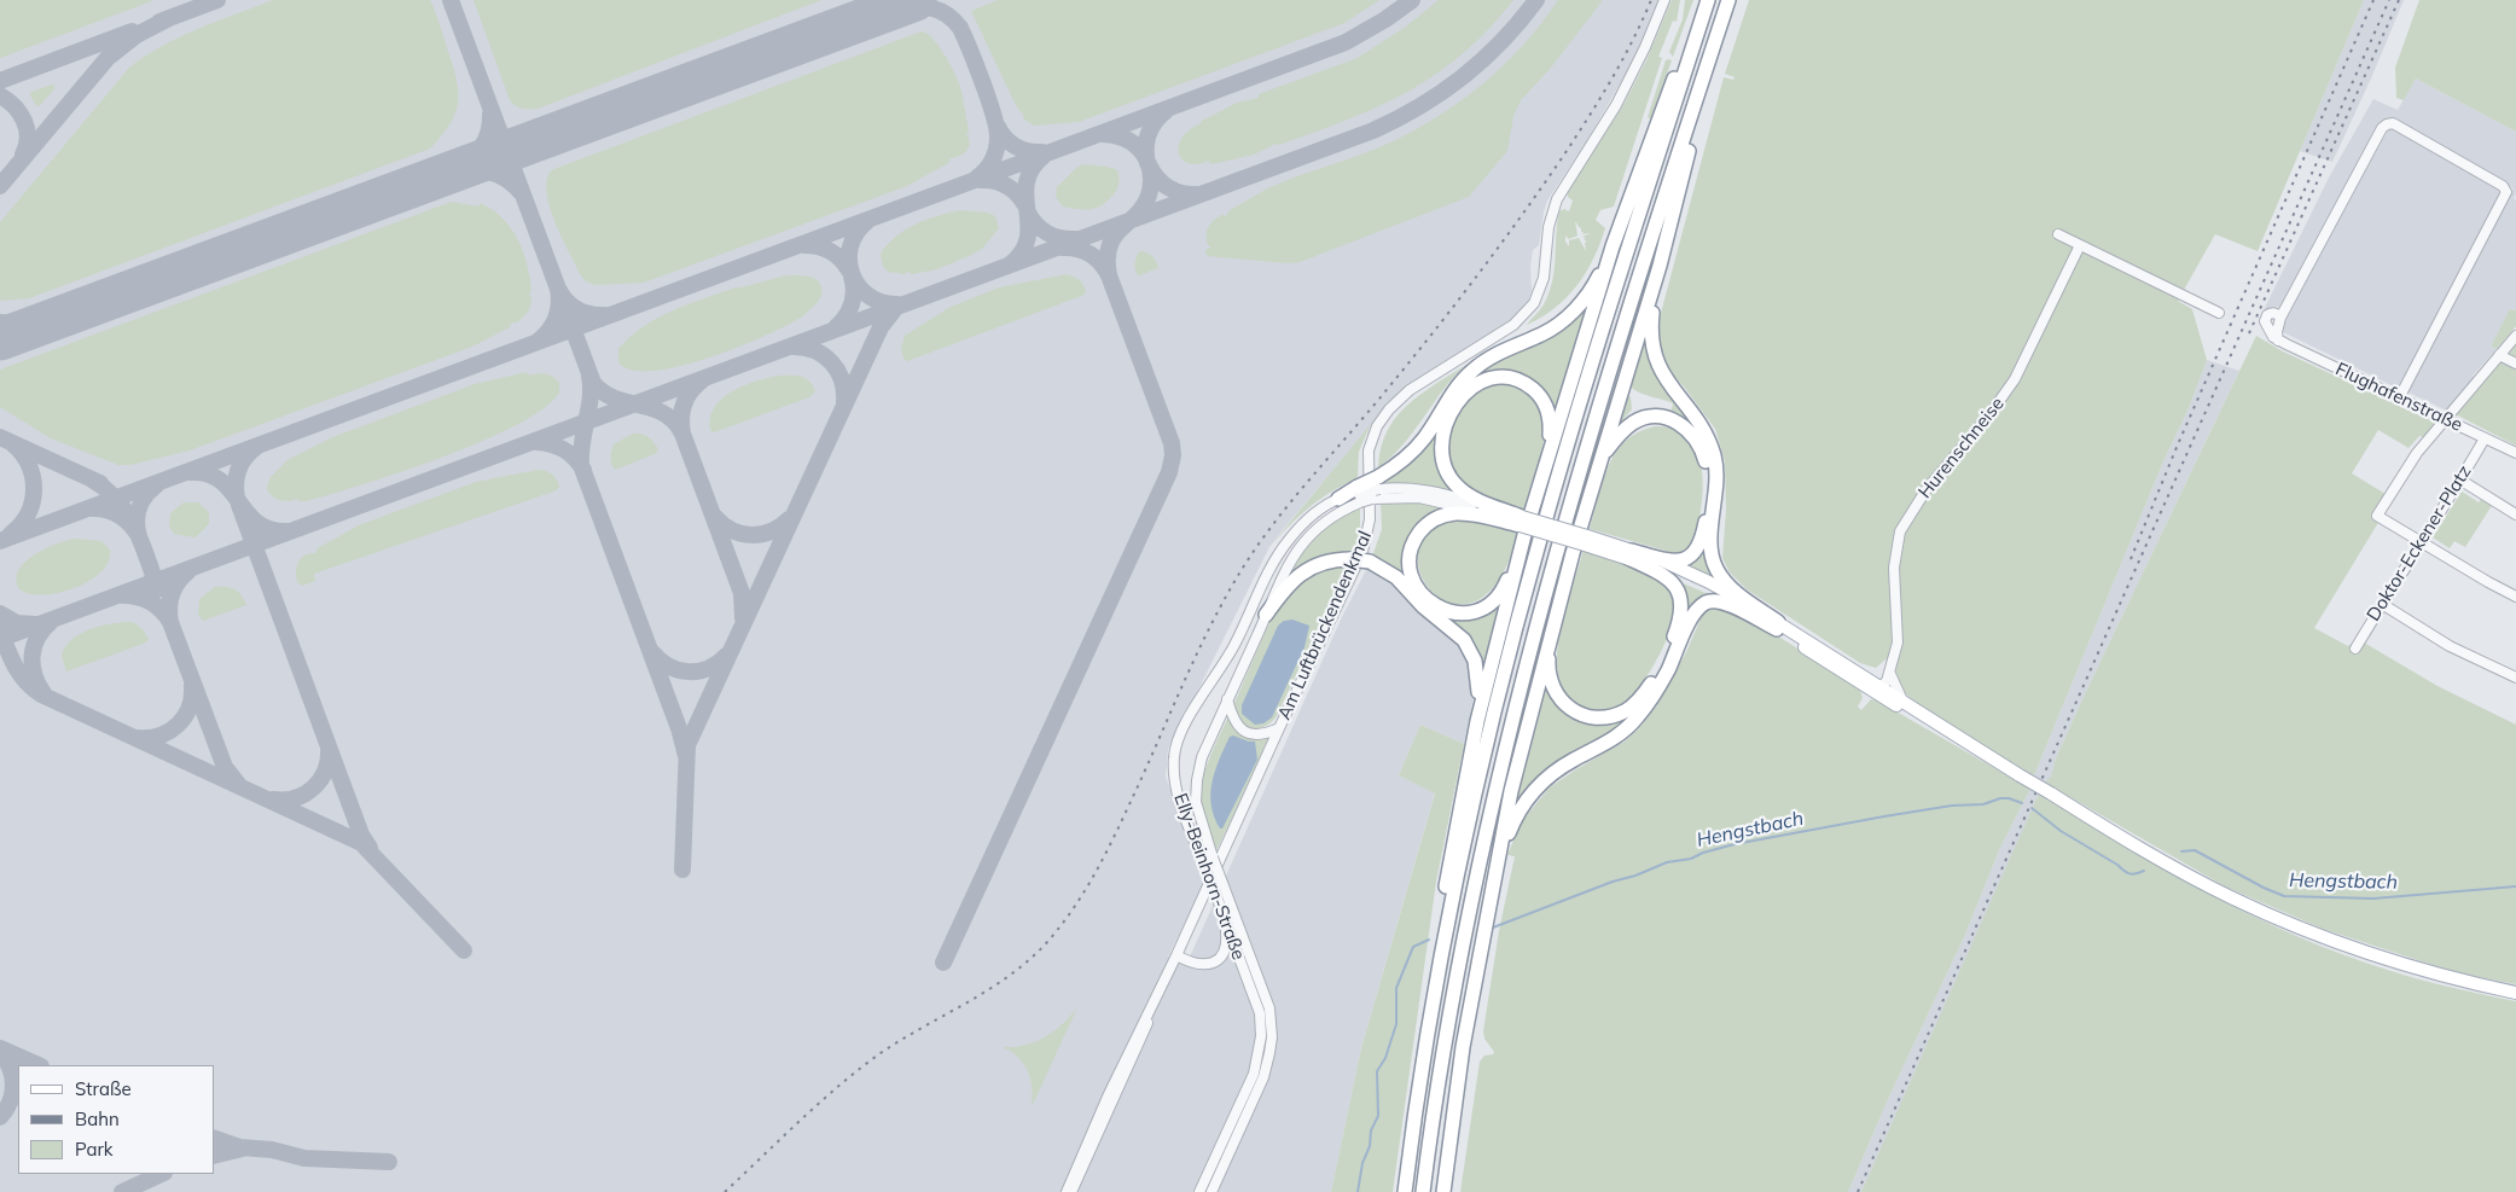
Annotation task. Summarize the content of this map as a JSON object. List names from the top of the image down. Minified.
{"streets":{"street":["Flughafenstraße","Hurenschneise","Doktor-Eckener-Platz","Am Luftbrückendenkmal","Elly-Beinhorn-Straße"]},"crossings":[["Flughafenstraße","Doktor-Eckener-Platz"]],"water":["Hengstbach"],"legend":["Straße","Bahn","Park"]}
